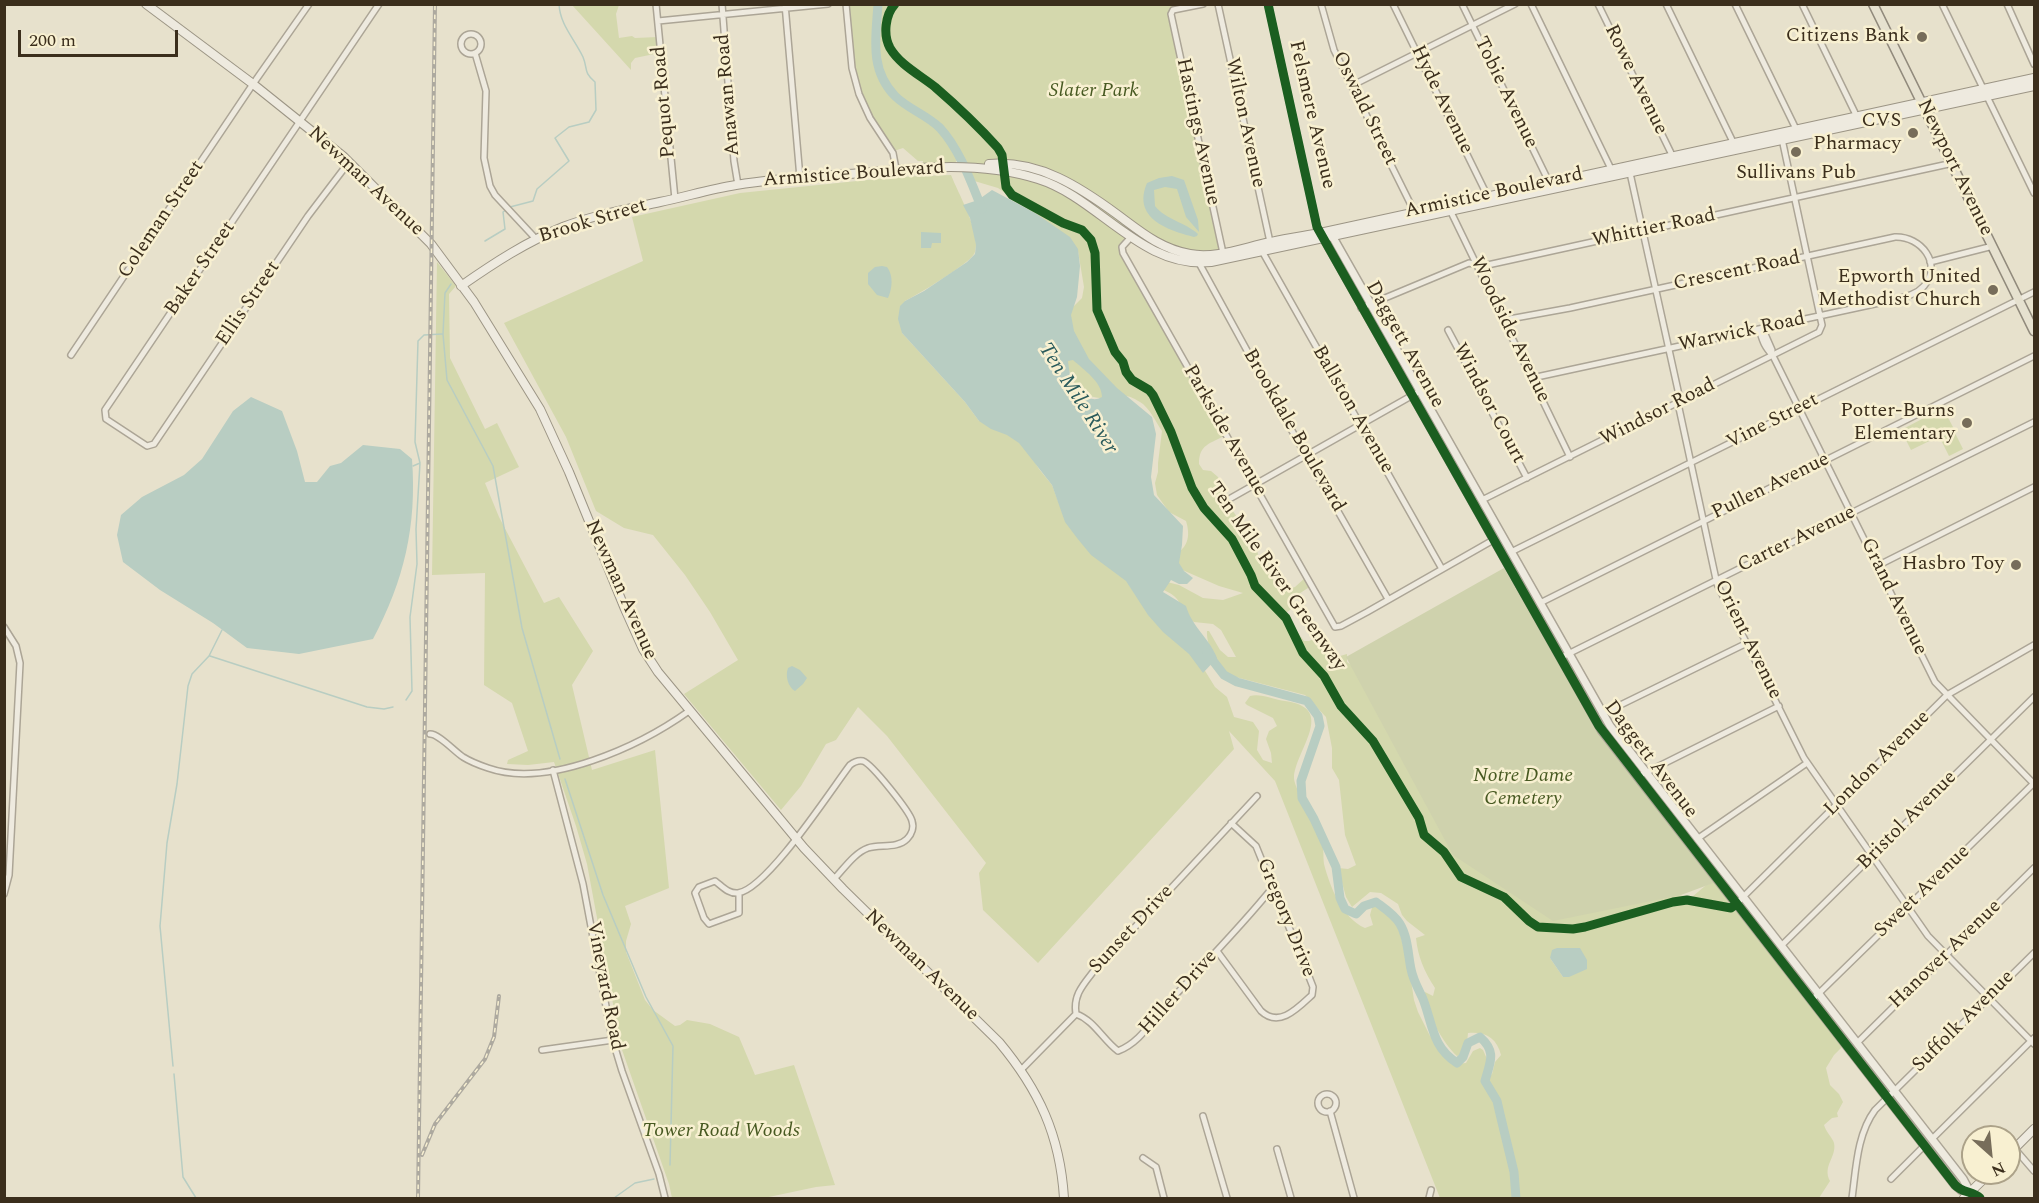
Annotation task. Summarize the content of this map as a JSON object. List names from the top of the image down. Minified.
{"streets":{"main road":["Newport Avenue","Armistice Boulevard","Newman Avenue","Brook Street"],"street":["Rowe Avenue","Tobie Avenue","Anawan Road","Hyde Avenue","Pequot Road","Oswald Street","Felsmere Avenue","Wilton Avenue","Hastings Avenue","Coleman Street","Whittier Road","Baker Street","Crescent Road","Ellis Street","Woodside Avenue","Warwick Road","Daggett Avenue","Windsor Court","Ballston Avenue","Windsor Road","Vine Street","Parkside Avenue","Brookdale Boulevard","Pullen Avenue","Carter Avenue","Grand Avenue","Orient Avenue","London Avenue","Bristol Avenue","Sweet Avenue","Gregory Drive","Sunset Drive","Hanover Avenue","Vineyard Road","Hiller Drive","Suffolk Avenue"],"cycle path":["Ten Mile River Greenway"]},"crossings":[["Rowe Avenue","Armistice Boulevard"],["Tobie Avenue","Armistice Boulevard"],["Anawan Road","Armistice Boulevard"],["Anawan Road","Brook Street"],["Hyde Avenue","Armistice Boulevard"],["Pequot Road","Brook Street"],["Oswald Street","Armistice Boulevard"],["Felsmere Avenue","Armistice Boulevard"],["Felsmere Avenue","Daggett Avenue"],["Wilton Avenue","Armistice Boulevard"],["Hastings Avenue","Armistice Boulevard"],["Newport Avenue","Armistice Boulevard"],["Newport Avenue","Whittier Road"],["Newport Avenue","Vine Street"],["Armistice Boulevard","Brook Street"],["Armistice Boulevard","Woodside Avenue"],["Armistice Boulevard","Daggett Avenue"],["Armistice Boulevard","Ballston Avenue"],["Armistice Boulevard","Parkside Avenue"],["Armistice Boulevard","Brookdale Boulevard"],["Armistice Boulevard","Orient Avenue"],["Newman Avenue","Coleman Street"],["Newman Avenue","Brook Street"],["Newman Avenue","Baker Street"],["Newman Avenue","Ellis Street"],["Whittier Road","Woodside Avenue"],["Whittier Road","Daggett Avenue"],["Whittier Road","Orient Avenue"],["Baker Street","Ellis Street"],["Crescent Road","Woodside Avenue"],["Crescent Road","Warwick Road"],["Crescent Road","Orient Avenue"],["Woodside Avenue","Warwick Road"],["Woodside Avenue","Windsor Road"],["Warwick Road","Windsor Road"],["Warwick Road","Grand Avenue"],["Warwick Road","Orient Avenue"],["Daggett Avenue","Windsor Road"],["Daggett Avenue","Vine Street"],["Daggett Avenue","Pullen Avenue"],["Daggett Avenue","Carter Avenue"],["Daggett Avenue","London Avenue"],["Daggett Avenue","Bristol Avenue"],["Daggett Avenue","Sweet Avenue"],["Daggett Avenue","Hanover Avenue"],["Daggett Avenue","Suffolk Avenue"],["Windsor Court","Windsor Road"],["Windsor Road","Grand Avenue"],["Windsor Road","Orient Avenue"],["Vine Street","Grand Avenue"],["Vine Street","Orient Avenue"],["Parkside Avenue","Brookdale Boulevard"],["Pullen Avenue","Grand Avenue"],["Pullen Avenue","Orient Avenue"],["Carter Avenue","Grand Avenue"],["Carter Avenue","Orient Avenue"],["Grand Avenue","London Avenue"],["Grand Avenue","Bristol Avenue"],["Grand Avenue","Sweet Avenue"],["Orient Avenue","London Avenue"],["Orient Avenue","Bristol Avenue"],["Orient Avenue","Sweet Avenue"],["Orient Avenue","Hanover Avenue"],["Orient Avenue","Suffolk Avenue"],["Gregory Drive","Sunset Drive"],["Gregory Drive","Hiller Drive"],["Sunset Drive","Hiller Drive"]],"water":["Ten Mile River"],"parks":["Slater Park","Notre Dame Cemetery","Tower Road Woods"],"places":["Citizens Bank","CVS Pharmacy","Sullivans Pub","Epworth United Methodist Church","Potter-Burns Elementary","Hasbro Toy"],"scale_bar":"200 m","north":"bottom right"}
